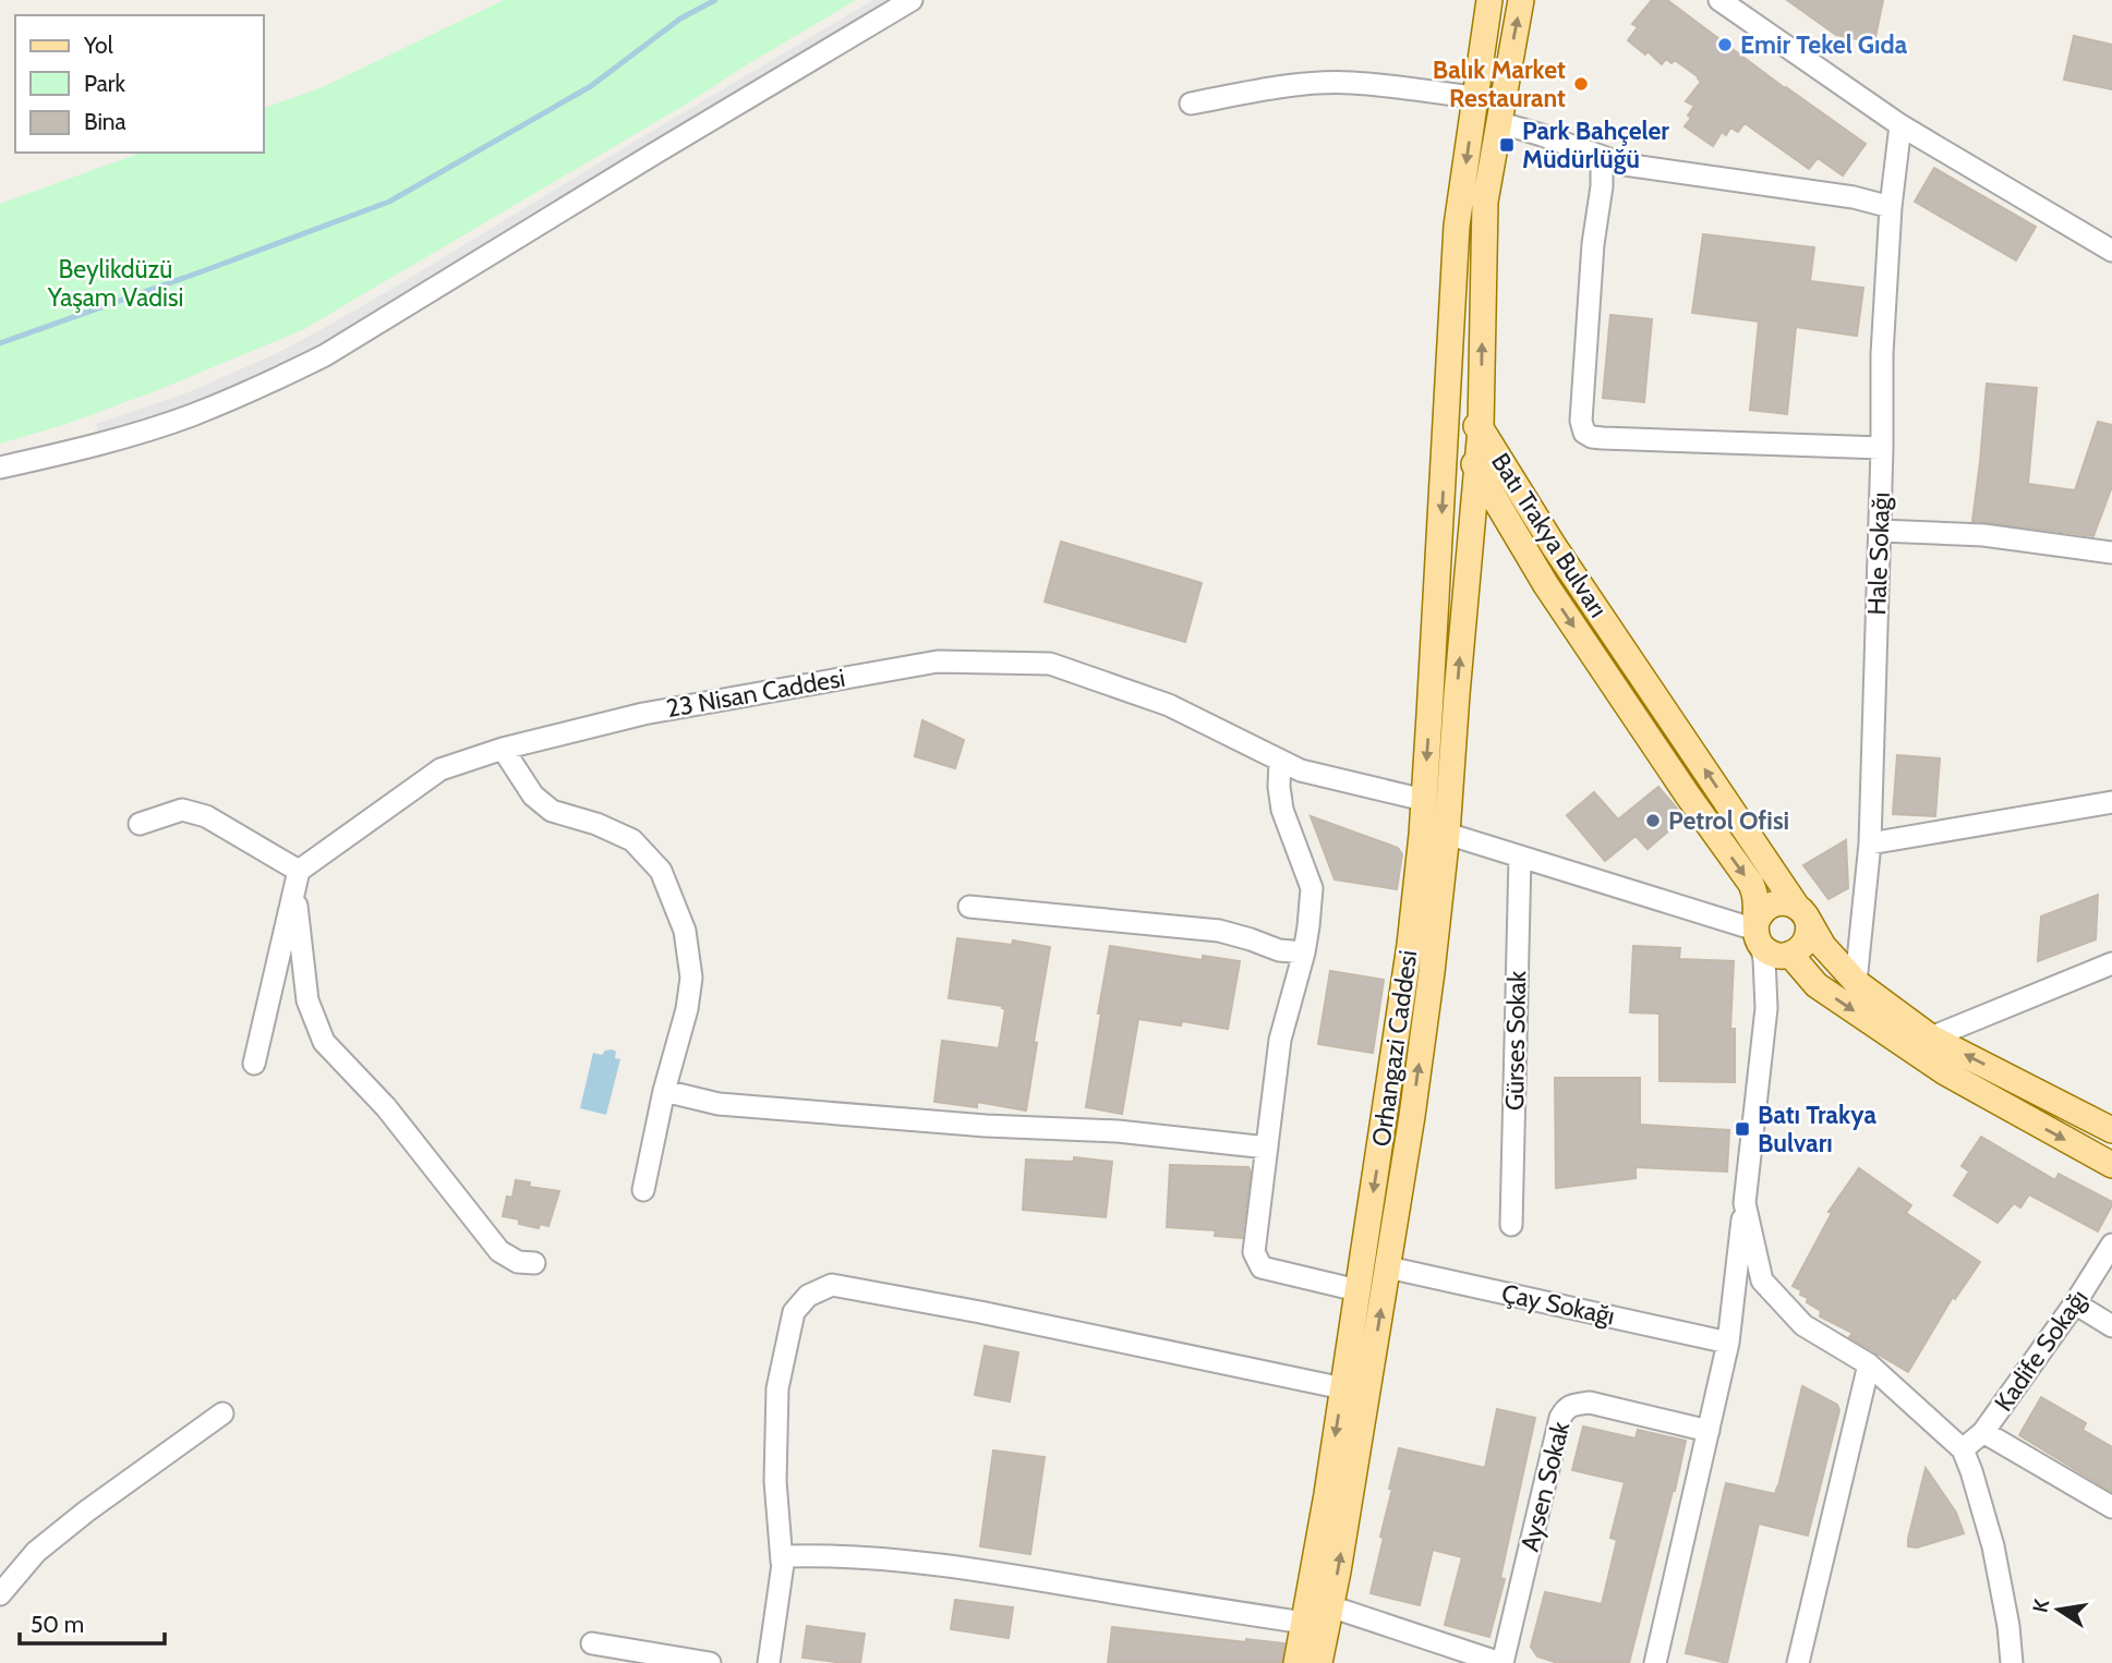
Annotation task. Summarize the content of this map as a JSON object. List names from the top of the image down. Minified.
{"streets":{"main road":["Batı Trakya Bulvarı","Orhangazi Caddesi"],"street":["Hale Sokağı","23 Nisan Caddesi","Gürses Sokak","Çay Sokağı","Kadife Sokağı","Aysen Sokak"]},"crossings":[["Batı Trakya Bulvarı","Hale Sokağı"],["Batı Trakya Bulvarı","Orhangazi Caddesi"],["23 Nisan Caddesi","Orhangazi Caddesi"],["Orhangazi Caddesi","Çay Sokağı"]],"parks":["Beylikdüzü Yaşam Vadisi"],"places":{"other":["Emir Tekel Gıda","Balık Market Restaurant","Petrol Ofisi"],"transit":["Park Bahçeler Müdürlüğü","Batı Trakya Bulvarı"]},"legend":["Yol","Park","Bina"],"scale_bar":"50 m","north":"left"}
